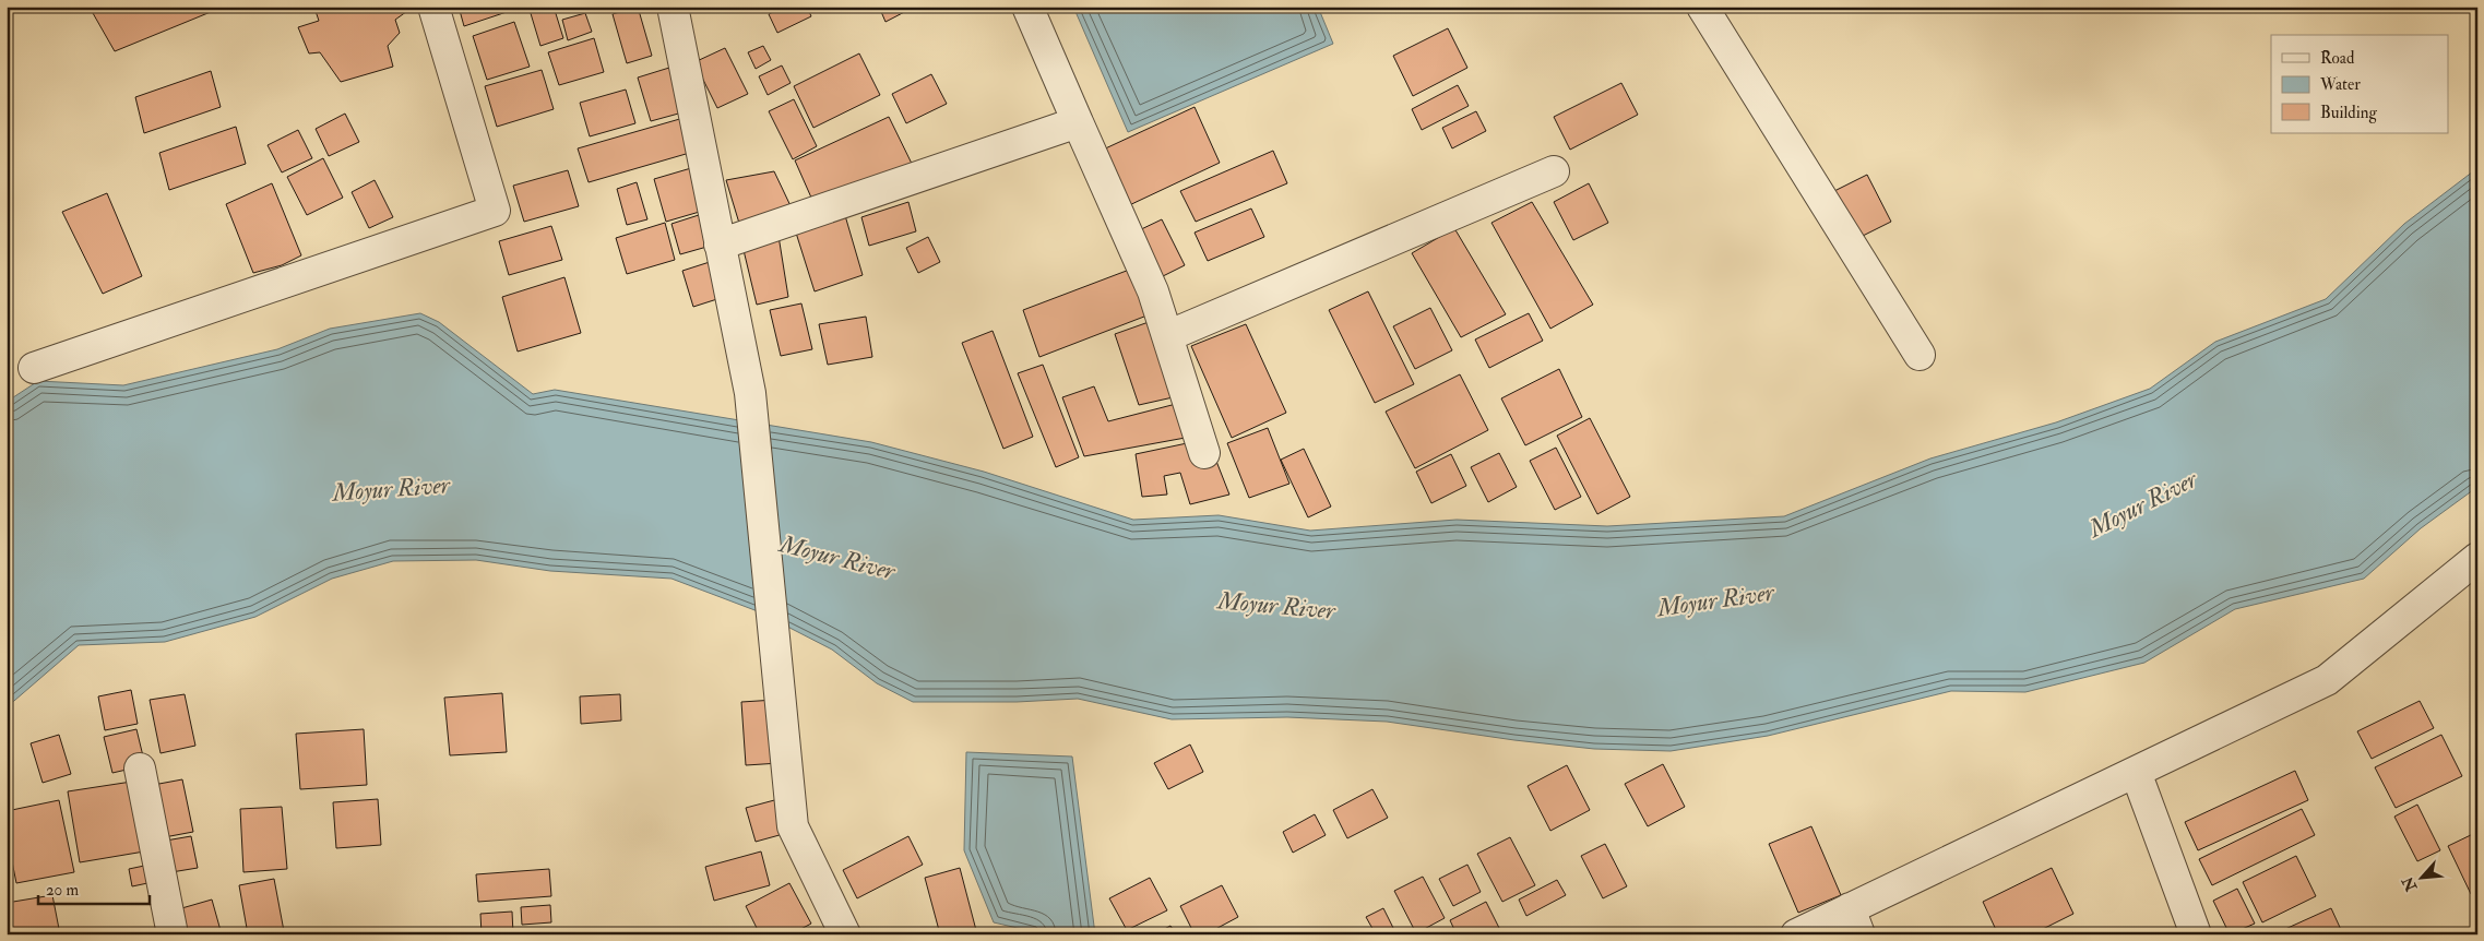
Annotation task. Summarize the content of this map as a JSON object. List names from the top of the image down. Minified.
{"water":["Moyur River"],"legend":["Road","Water","Building"],"scale_bar":"20 m","north":"bottom left"}
